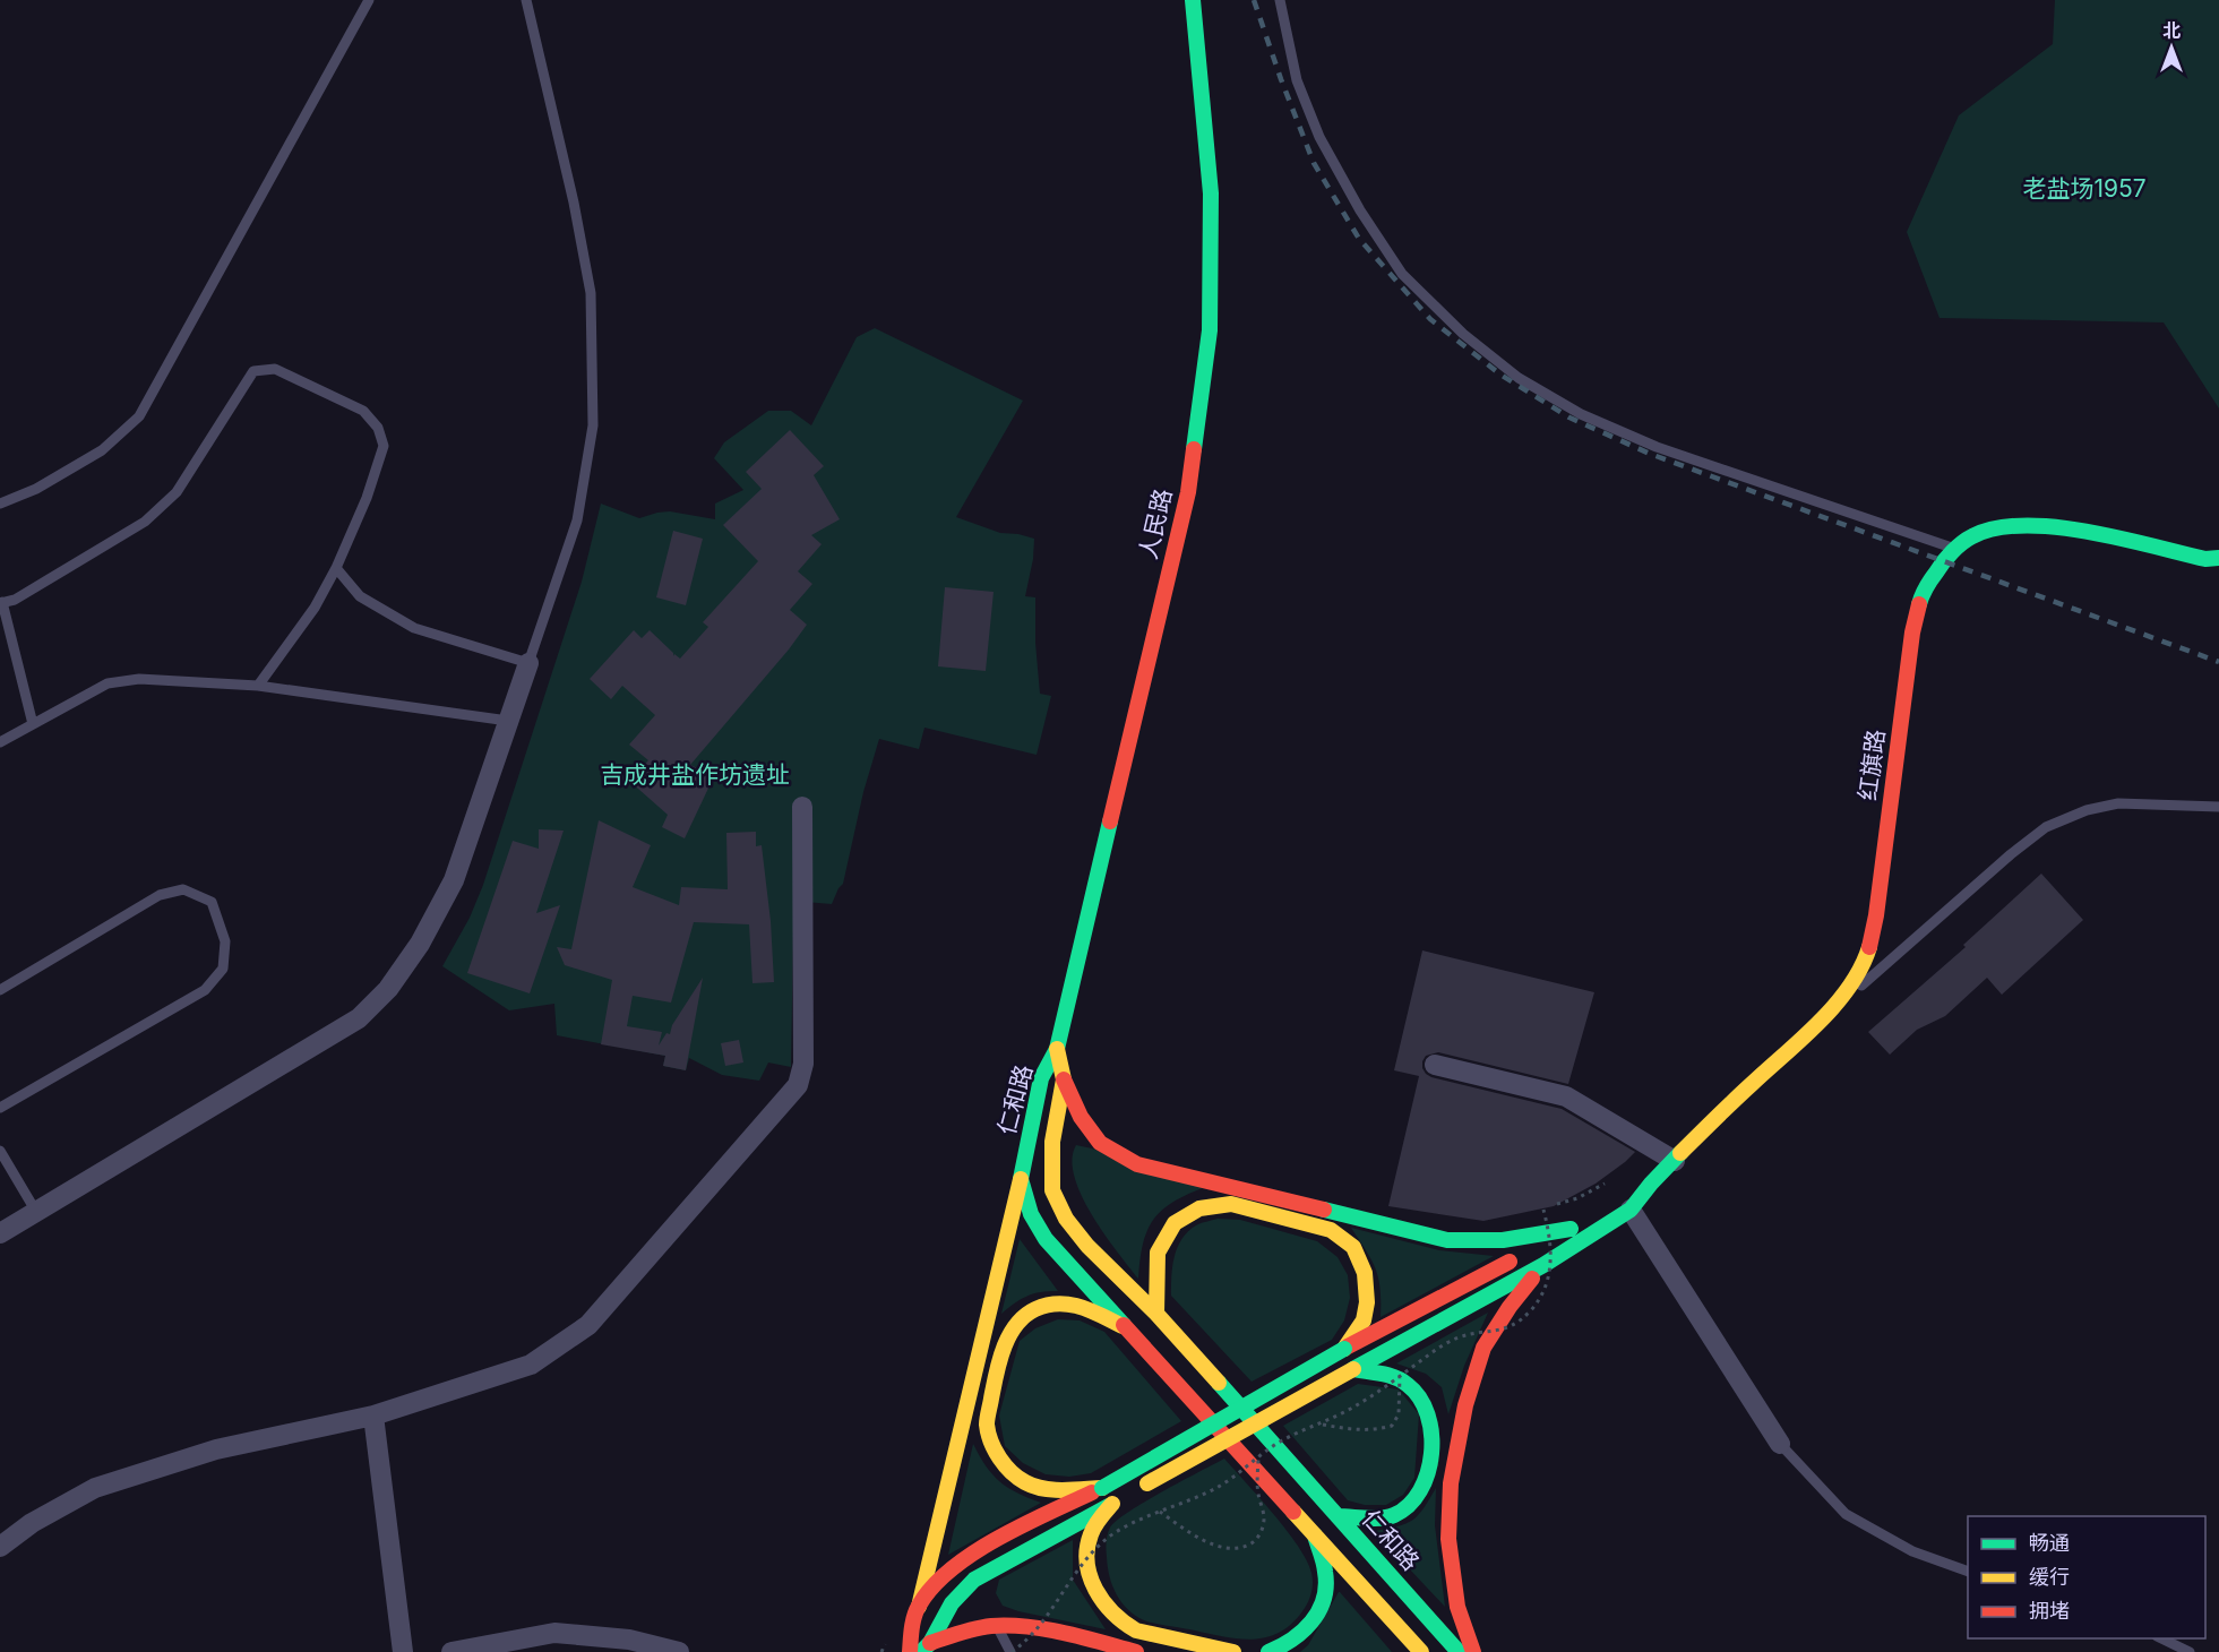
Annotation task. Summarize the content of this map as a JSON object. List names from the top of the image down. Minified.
{"streets":{"main road":["人民路","红旗路","仁和路"]},"crossings":[["人民路","仁和路"]],"parks":["老盐场1957","吉成井盐作坊遗址"],"legend":["畅通","缓行","拥堵"],"north":"top"}
